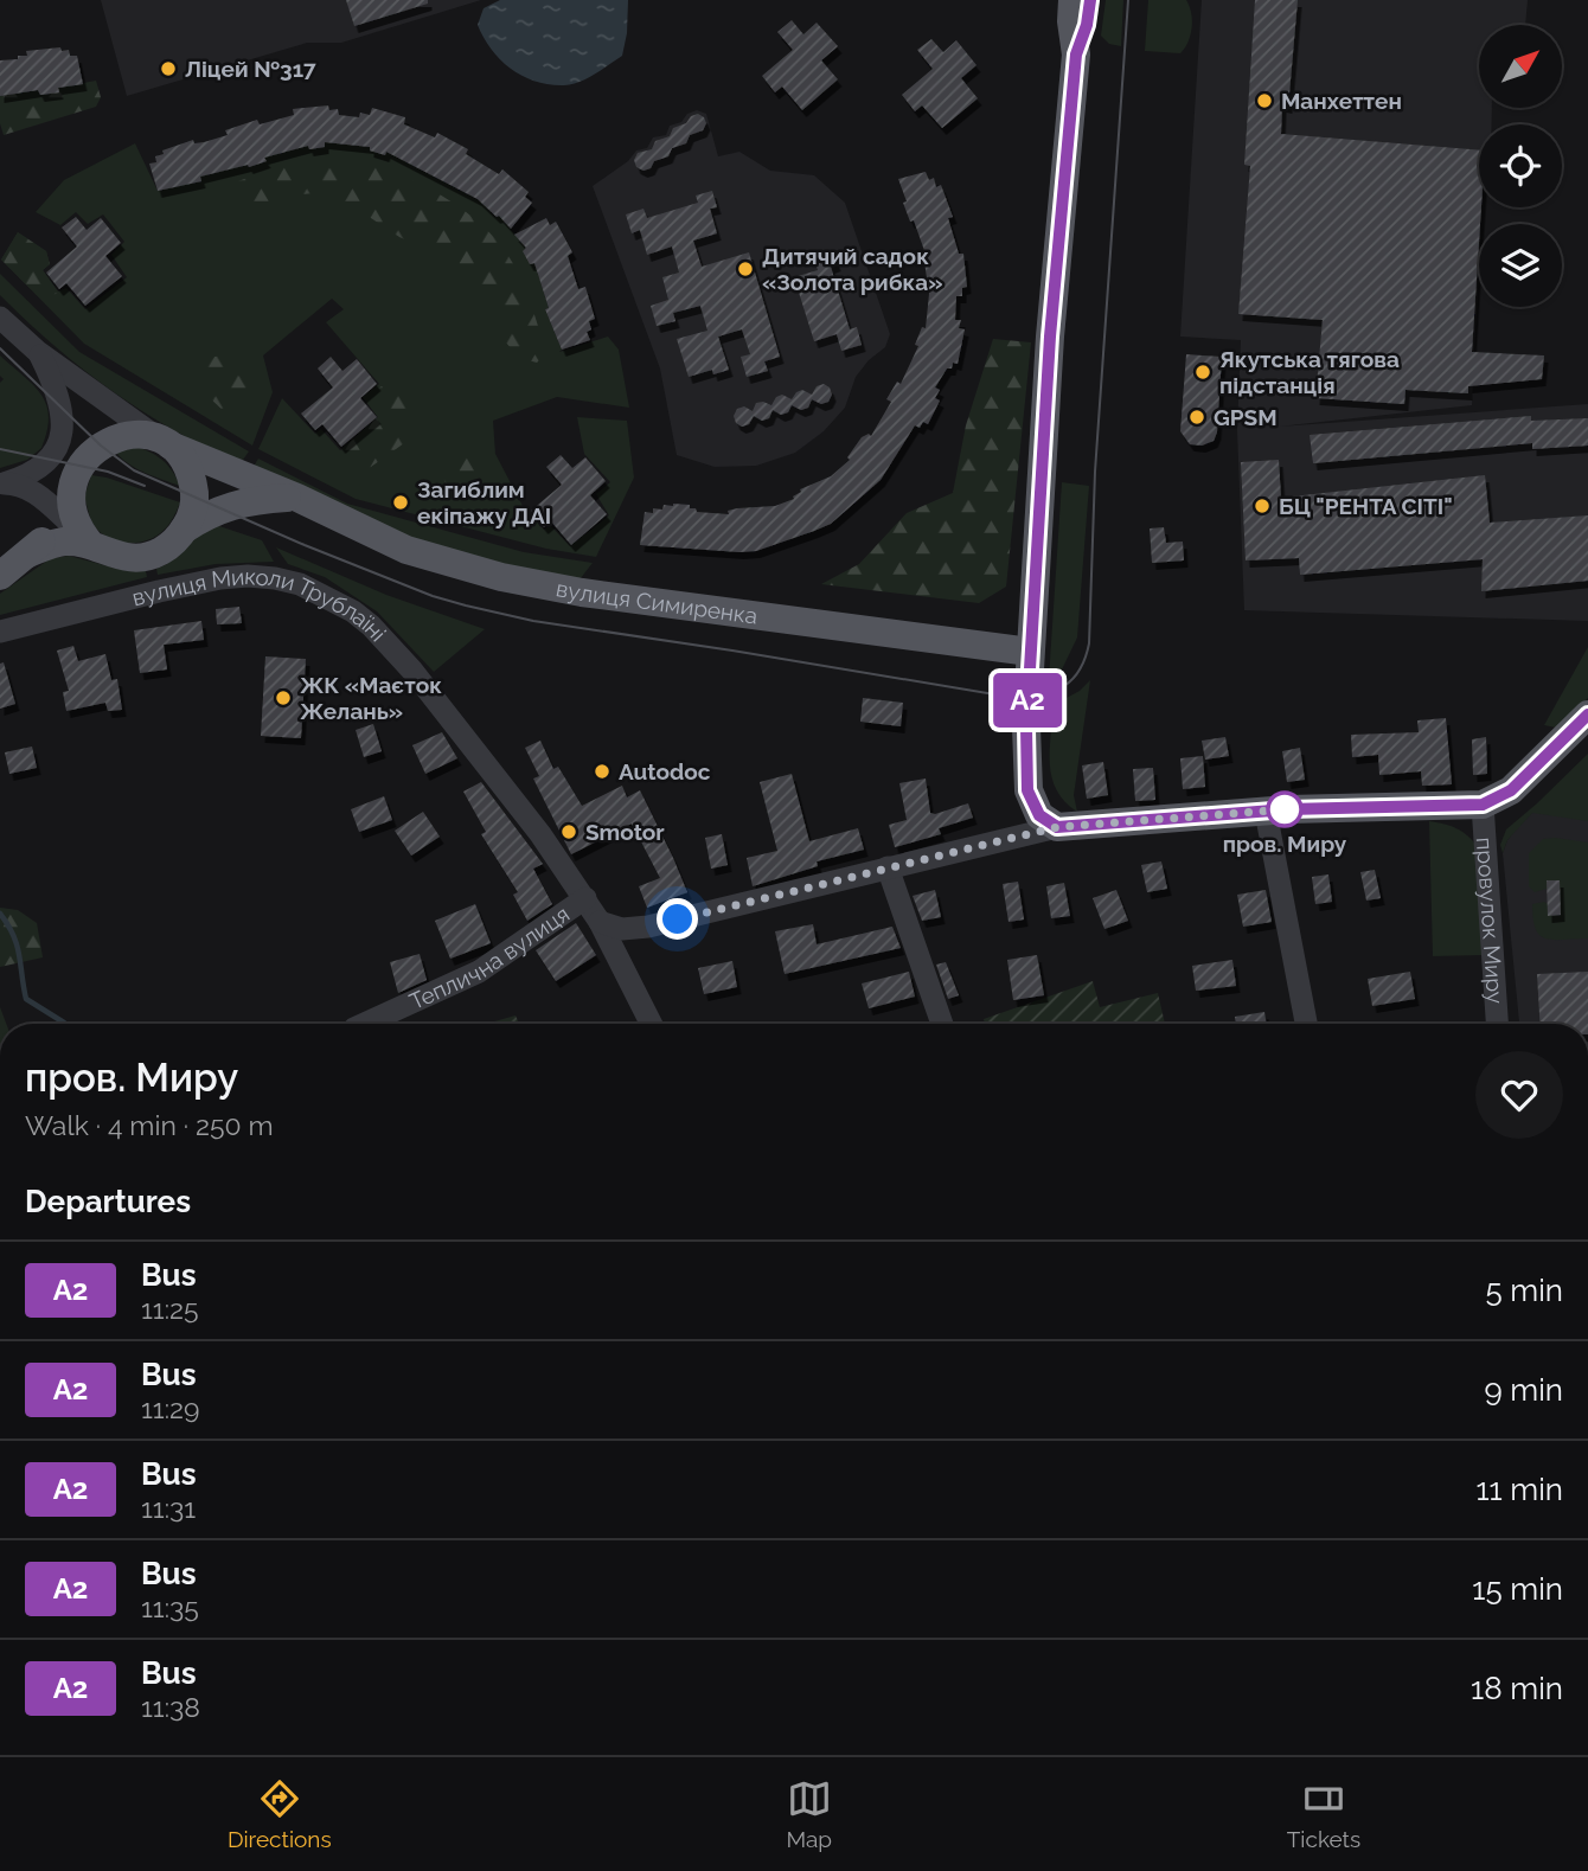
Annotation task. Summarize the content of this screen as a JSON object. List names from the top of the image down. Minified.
{"streets":{"main road":["вулиця Симиренка"],"street":["вулиця Миколи Трублаїні","провулок Миру","Теплична вулиця"]},"crossings":[["вулиця Миколи Трублаїні","Теплична вулиця"]],"places":["Ліцей №317","Манхеттен","Дитячий садок «Золота рибка»","Якутська тягова підстанція","GPSM","Загиблим екіпажу ДАІ","БЦ \"РЕНТА СІТІ\"","ЖК «Маєток Желань»","Autodoc","пров. Миру","Smotor"],"lines":["bus line А2"],"north":"top right","page":{"on_map":"А2","heading":[["пров. Миру","Walk · 4 min · 250 m"],"Departures"],"list":[{"mark":"А2","name":"Bus","note":"11:25","value":"5 min"},{"mark":"А2","name":"Bus","note":"11:29","value":"9 min"},{"mark":"А2","name":"Bus","note":"11:31","value":"11 min"},{"mark":"А2","name":"Bus","note":"11:35","value":"15 min"},{"mark":"А2","name":"Bus","note":"11:38","value":"18 min"}],"tabs":["Directions","Map","Tickets"]}}
